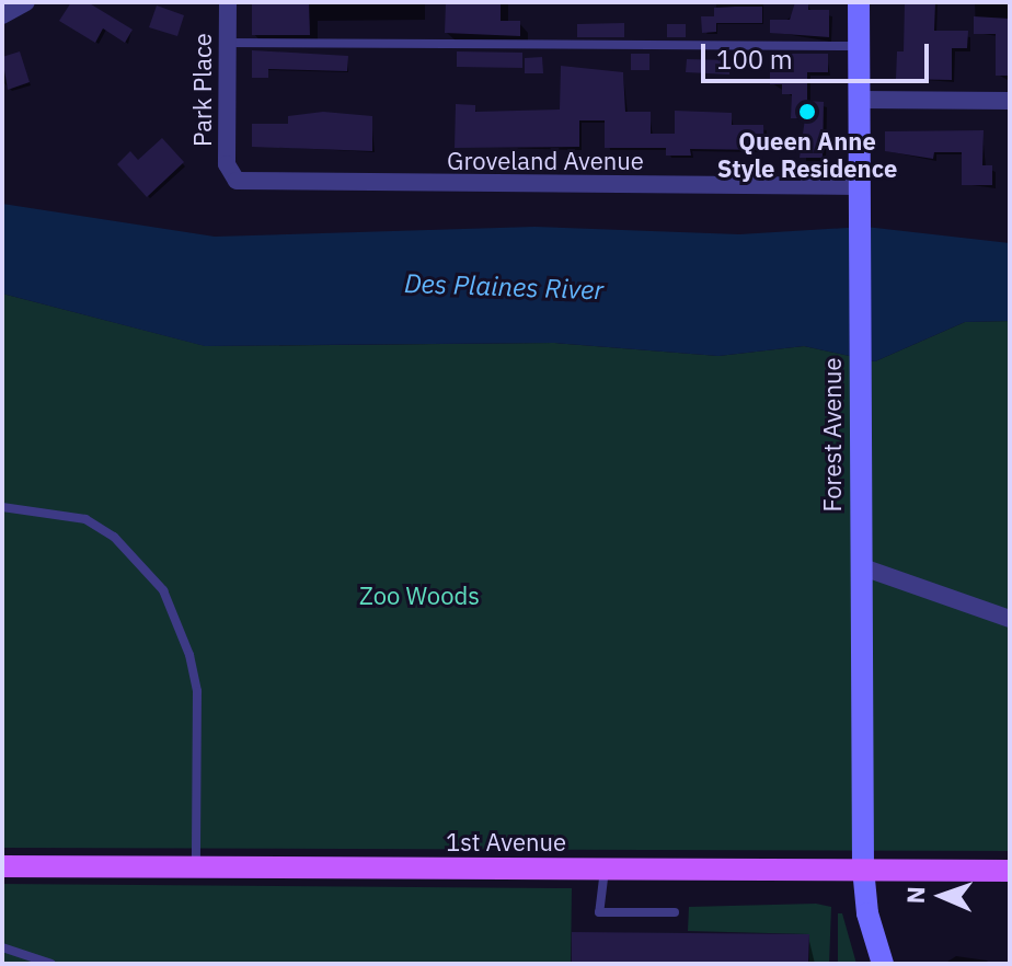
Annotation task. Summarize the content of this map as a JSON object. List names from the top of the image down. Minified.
{"streets":{"main road":["1st Avenue"],"street":["Park Place","Groveland Avenue","Forest Avenue"]},"crossings":[["Park Place","Groveland Avenue"],["Groveland Avenue","Forest Avenue"],["Forest Avenue","1st Avenue"]],"water":["Des Plaines River"],"parks":["Zoo Woods"],"places":["Queen Anne Style Residence"],"scale_bar":"100 m","north":"left"}
